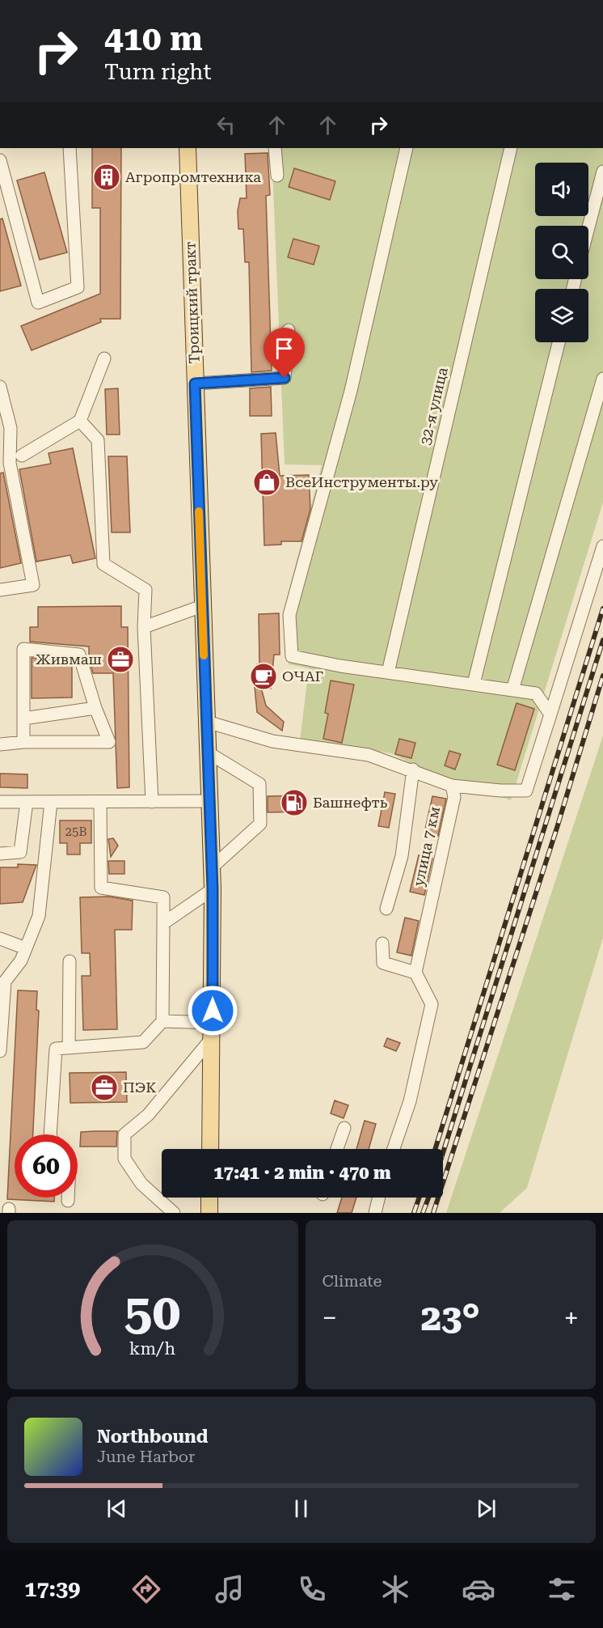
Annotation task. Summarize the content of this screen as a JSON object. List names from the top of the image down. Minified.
{"streets":{"main road":["Троицкий тракт"],"street":["32-я улица","улица 7 км"]},"places":{"building":["Агропромтехника"],"shop":["ВсеИнструменты.ру"],"office":["Живмаш","ПЭК"],"cafe":["ОЧАГ"],"fuel station":["Башнефть"]},"house_numbers":["25В"],"page":{"turn":["410 m","Turn right"],"limit":"60","trip":"17:41 · 2 min · 470 m","tile":"Climate","heat":["−","23°","+"],"song":["Northbound","June Harbor"],"tabs":"17:39","gauge":["50","km/h"]}}
